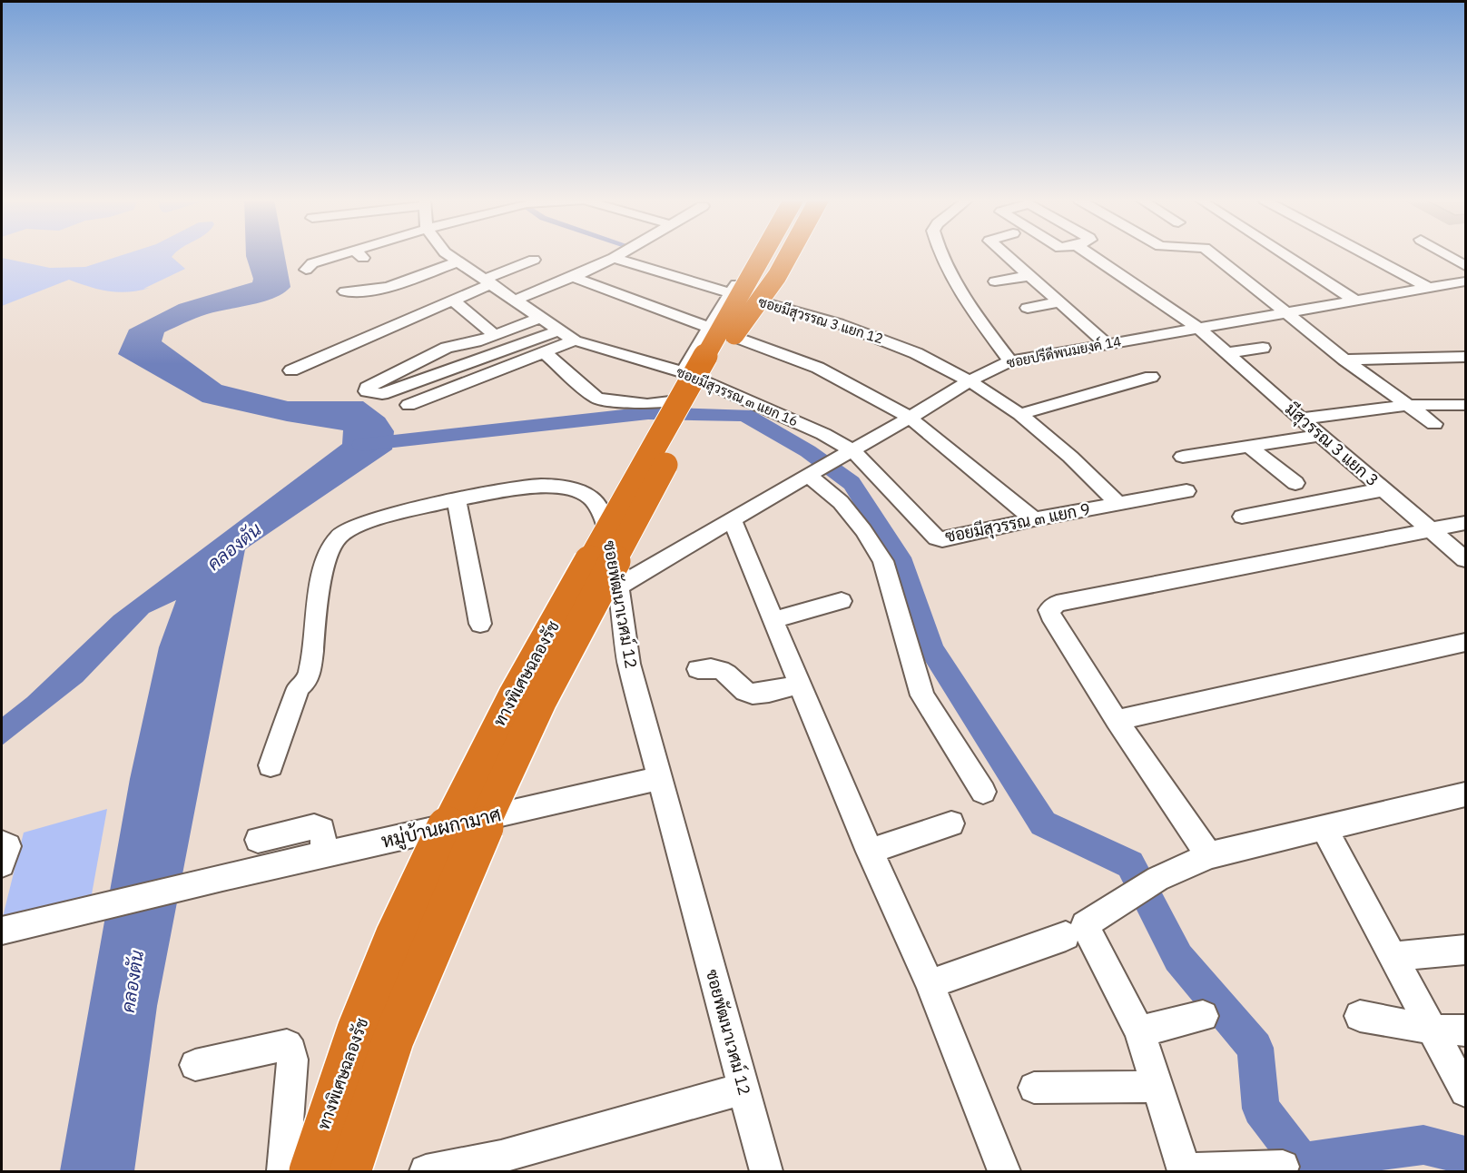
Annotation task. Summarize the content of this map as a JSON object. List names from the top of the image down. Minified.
{"streets":{"highway":["ทางพิเศษฉลองรัช"],"street":["ซอยมีสุวรรณ 3 แยก 12","ซอยปรีดีพนมยงค์ 14","ซอยมีสุวรรณ ๓ แยก 16","มีสุวรรณ 3 แยก 3","ซอยมีสุวรรณ ๓ แยก 9","ซอยพัฒนาเวศม์ 12","หมู่บ้านผกามาศ"]},"crossings":[["ซอยมีสุวรรณ 3 แยก 12","ซอยปรีดีพนมยงค์ 14"],["ซอยมีสุวรรณ 3 แยก 12","ซอยมีสุวรรณ ๓ แยก 9"],["ซอยปรีดีพนมยงค์ 14","ซอยมีสุวรรณ ๓ แยก 16"],["ซอยปรีดีพนมยงค์ 14","มีสุวรรณ 3 แยก 3"],["ซอยปรีดีพนมยงค์ 14","ซอยมีสุวรรณ ๓ แยก 9"],["ซอยปรีดีพนมยงค์ 14","ซอยพัฒนาเวศม์ 12"],["ซอยมีสุวรรณ ๓ แยก 16","ซอยมีสุวรรณ ๓ แยก 9"],["ซอยพัฒนาเวศม์ 12","หมู่บ้านผกามาศ"]],"water":["คลองตัน"]}
